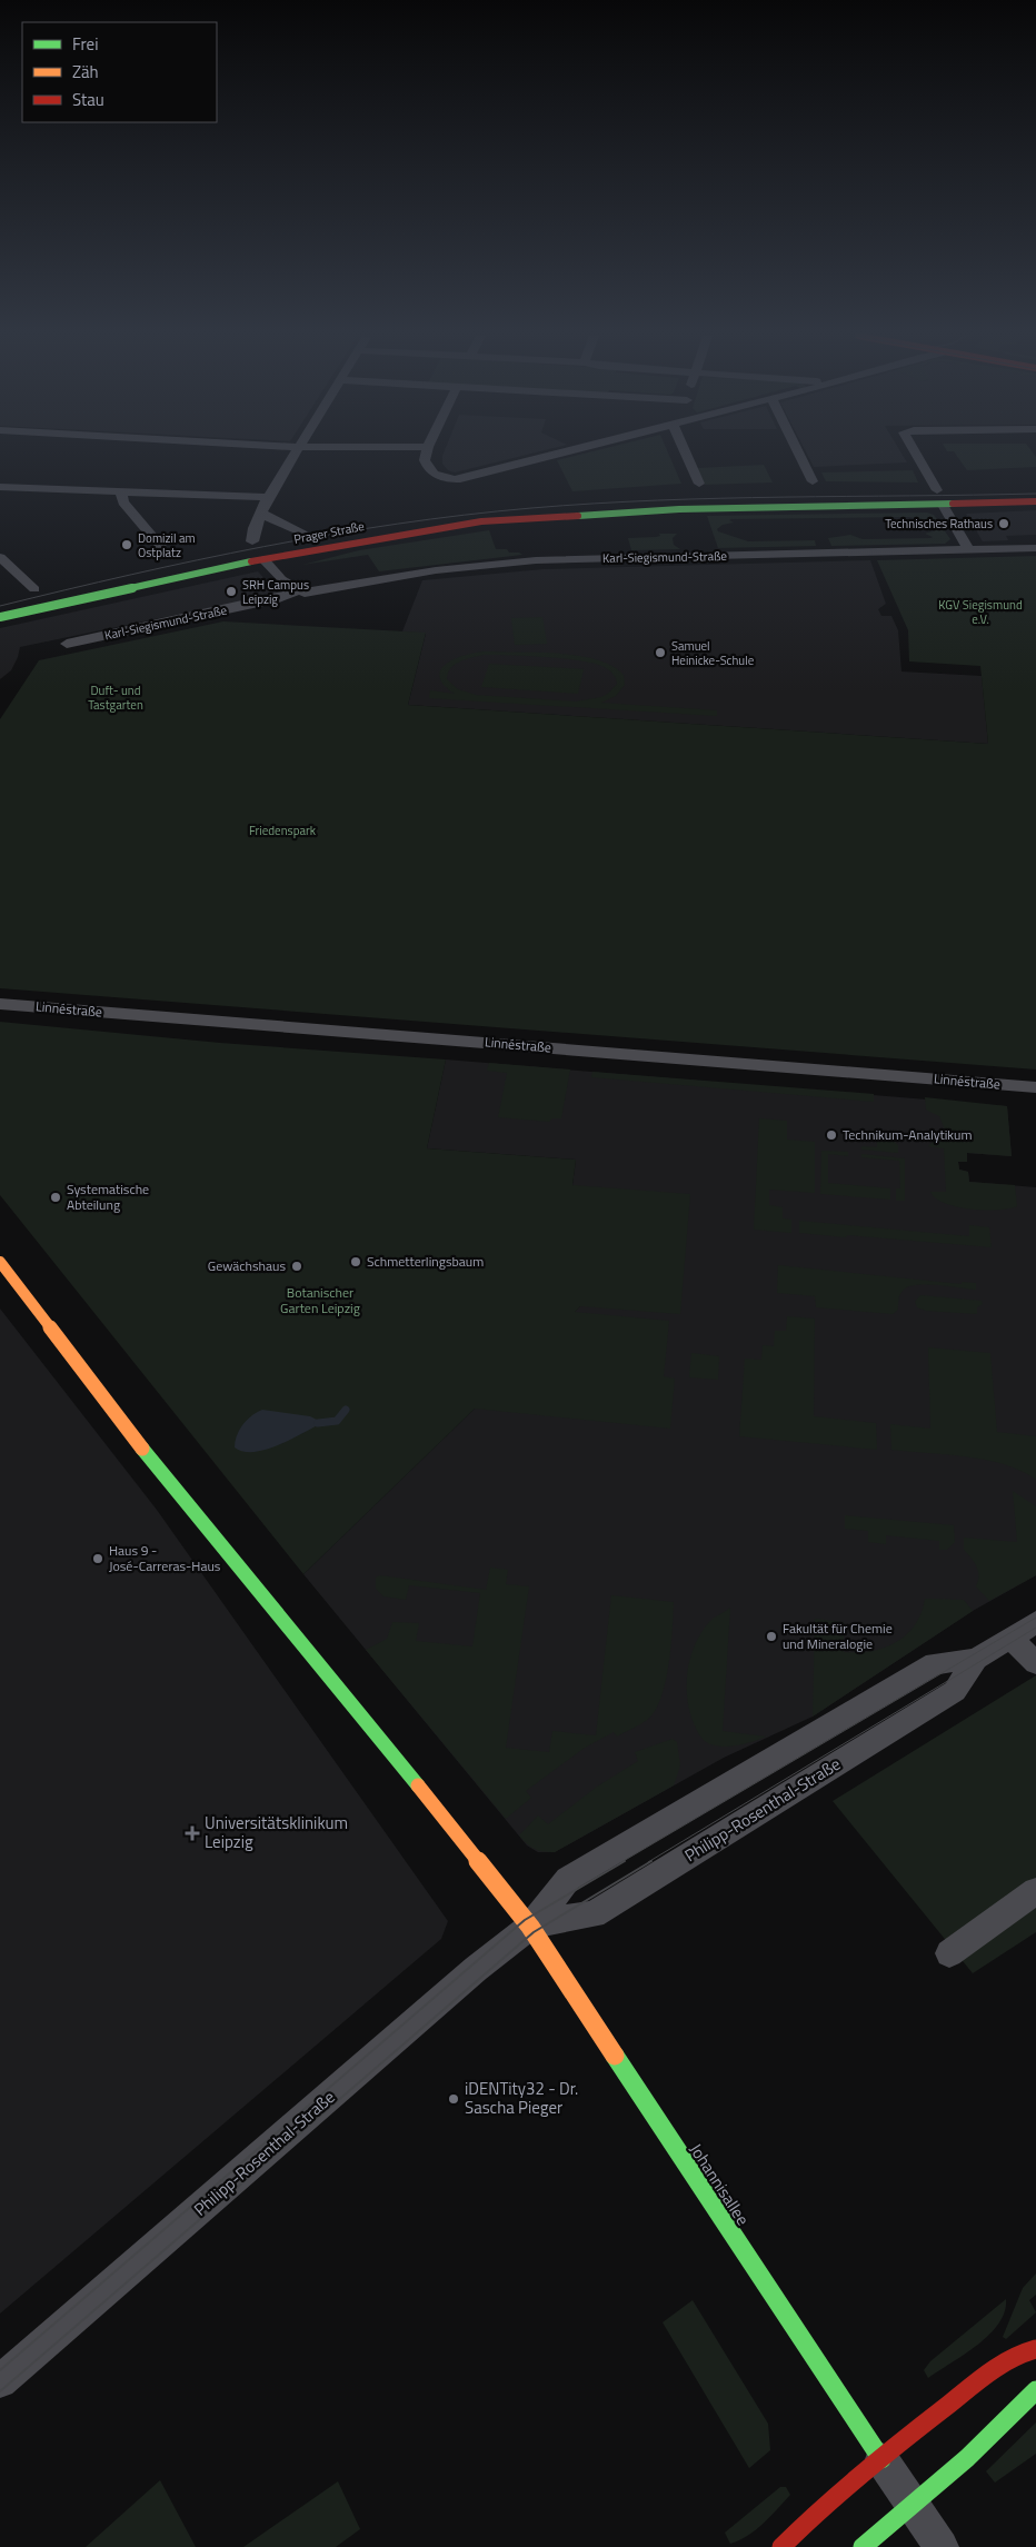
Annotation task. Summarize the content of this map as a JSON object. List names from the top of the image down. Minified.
{"streets":{"main road":["Prager Straße","Johannisallee"],"street":["Karl-Siegismund-Straße","Linnéstraße","Philipp-Rosenthal-Straße"]},"crossings":[["Philipp-Rosenthal-Straße","Johannisallee"]],"parks":["KGV Siegismund e.V.","Duft- und Tastgarten","Friedenspark","Botanischer Garten Leipzig"],"places":{"other":["Technisches Rathaus","Domizil am Ostplatz","SRH Campus Leipzig","Samuel Heinicke-Schule","Technikum-Analytikum","Systematische Abteilung","Schmetterlingsbaum","Gewächshaus","Haus 9 - José-Carreras-Haus","Fakultät für Chemie und Mineralogie","iDENTity32 - Dr. Sascha Pieger"],"health":["Universitätsklinikum Leipzig"]},"legend":["Frei","Zäh","Stau"]}
